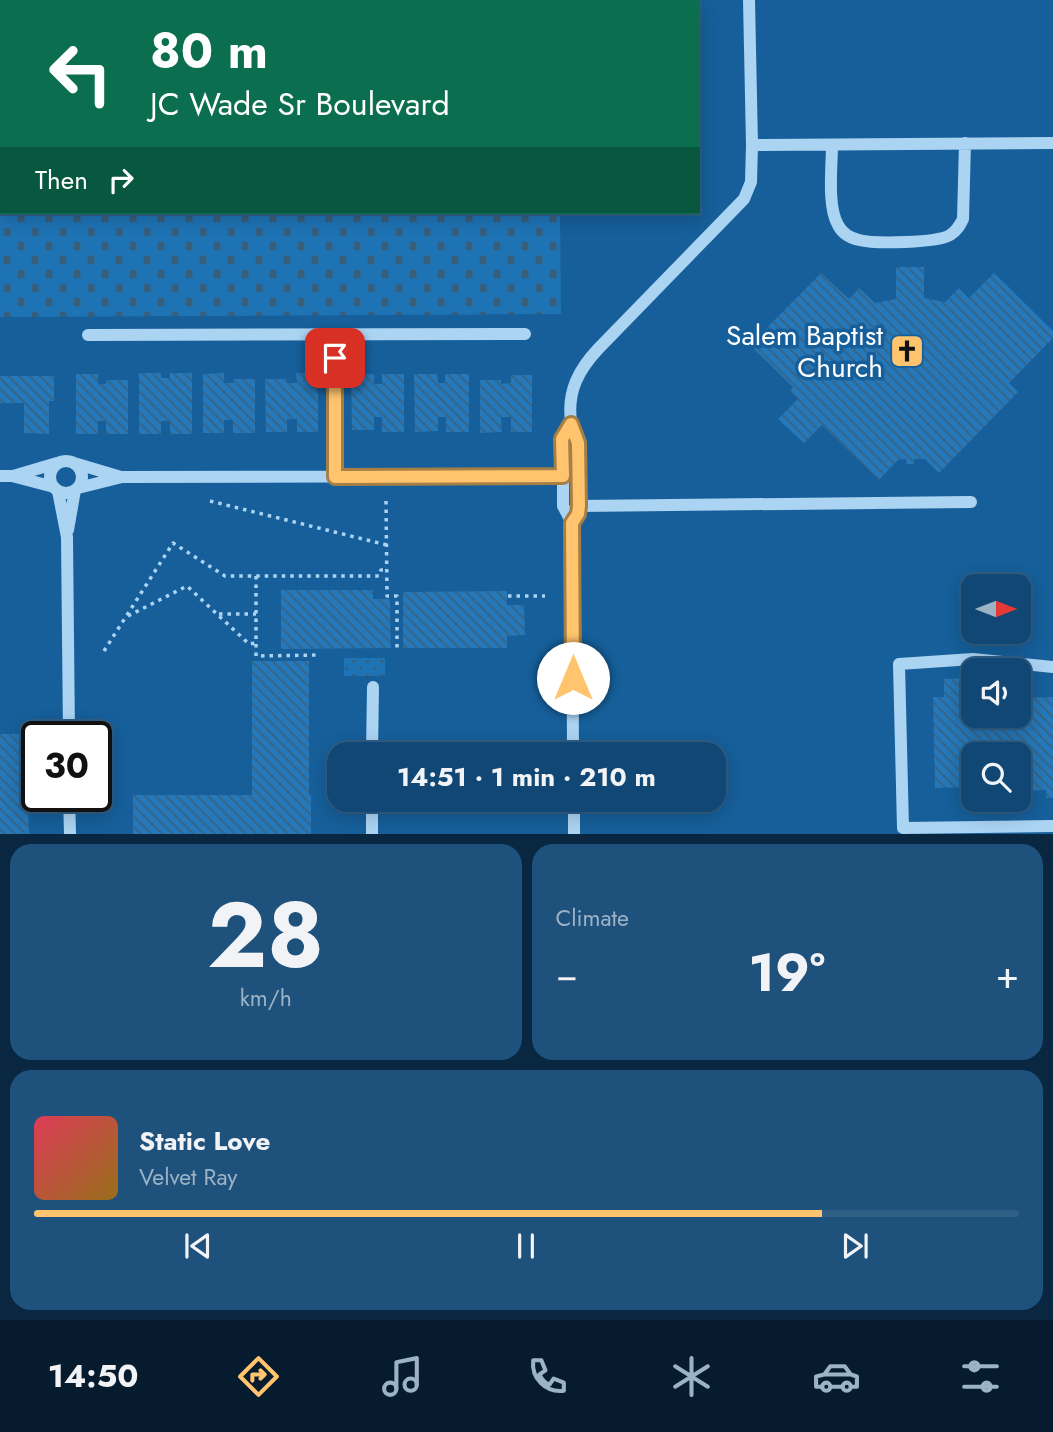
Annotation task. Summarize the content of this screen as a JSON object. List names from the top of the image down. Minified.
{"places":{"church":["Salem Baptist Church"]},"north":"right","page":{"turn":["80 m","JC Wade Sr Boulevard"],"then":"Then","limit":"30","trip":"14:51 · 1 min · 210 m","tile":[["28","km/h"],"Climate"],"heat":["−","19°","+"],"song":["Static Love","Velvet Ray"],"tabs":"14:50"}}
